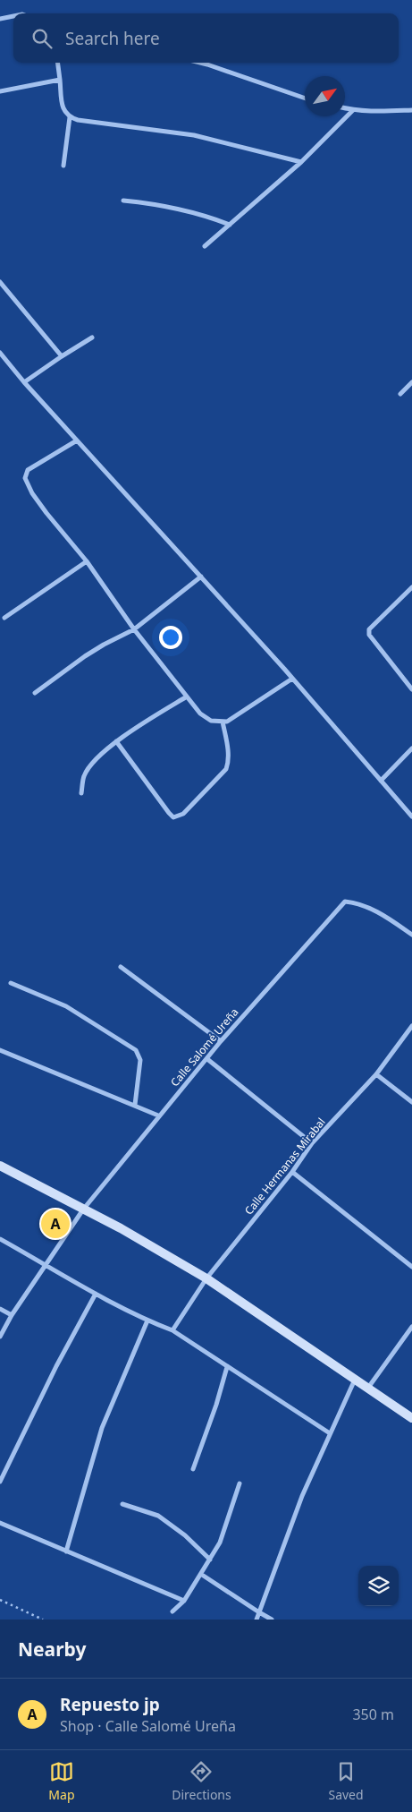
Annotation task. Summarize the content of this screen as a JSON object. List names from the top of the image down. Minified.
{"streets":{"street":["Calle Salomé Ureña","Calle Hermanas Mirabal"]},"north":"top right","page":{"search":"Search here","pins":"A","heading":"Nearby","list":[{"mark":"A","name":"Repuesto jp","note":"Shop · Calle Salomé Ureña","value":"350 m"}],"nav":["Map","Directions","Saved"]}}
